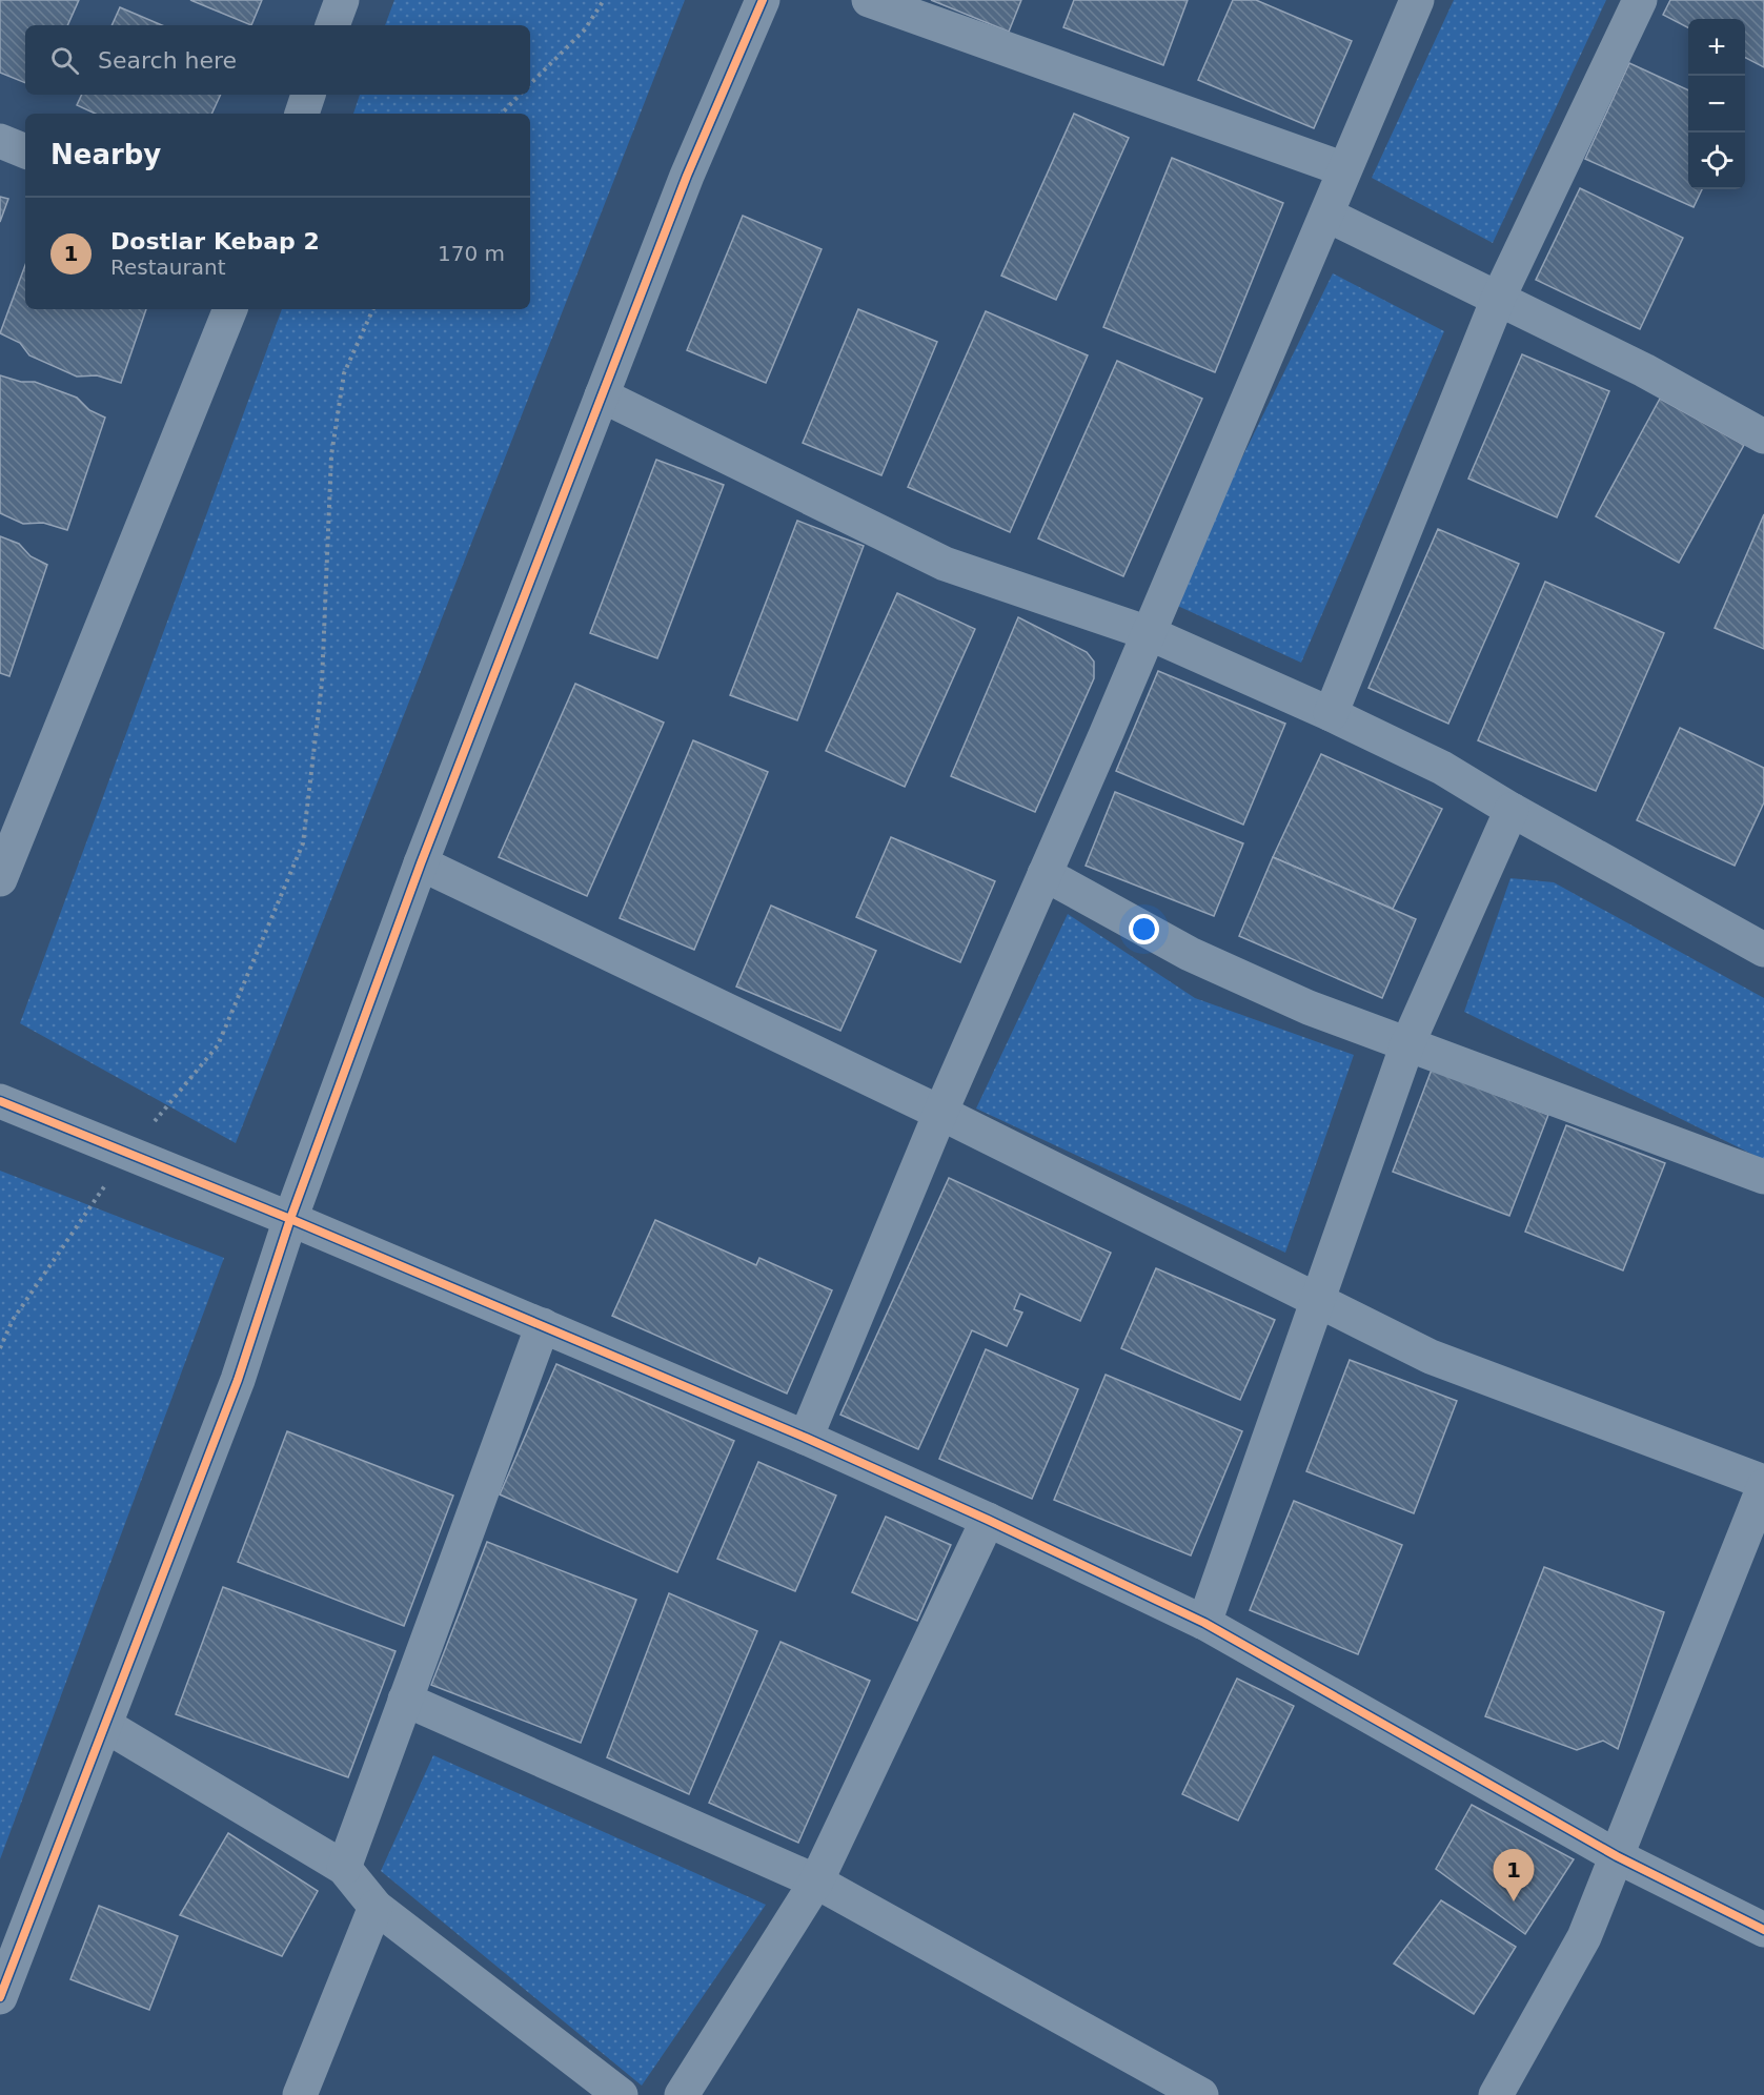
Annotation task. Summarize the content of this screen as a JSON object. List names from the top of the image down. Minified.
{"page":{"map_buttons":["+","−"],"search":"Search here","heading":"Nearby","list":[{"mark":"1","name":"Dostlar Kebap 2","note":"Restaurant","value":"170 m"}],"pins":"1"}}
